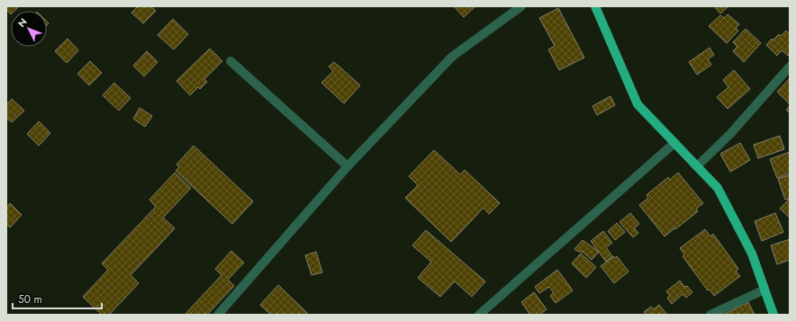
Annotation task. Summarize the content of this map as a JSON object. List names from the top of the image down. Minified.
{"scale_bar":"50 m","north":"top left"}
